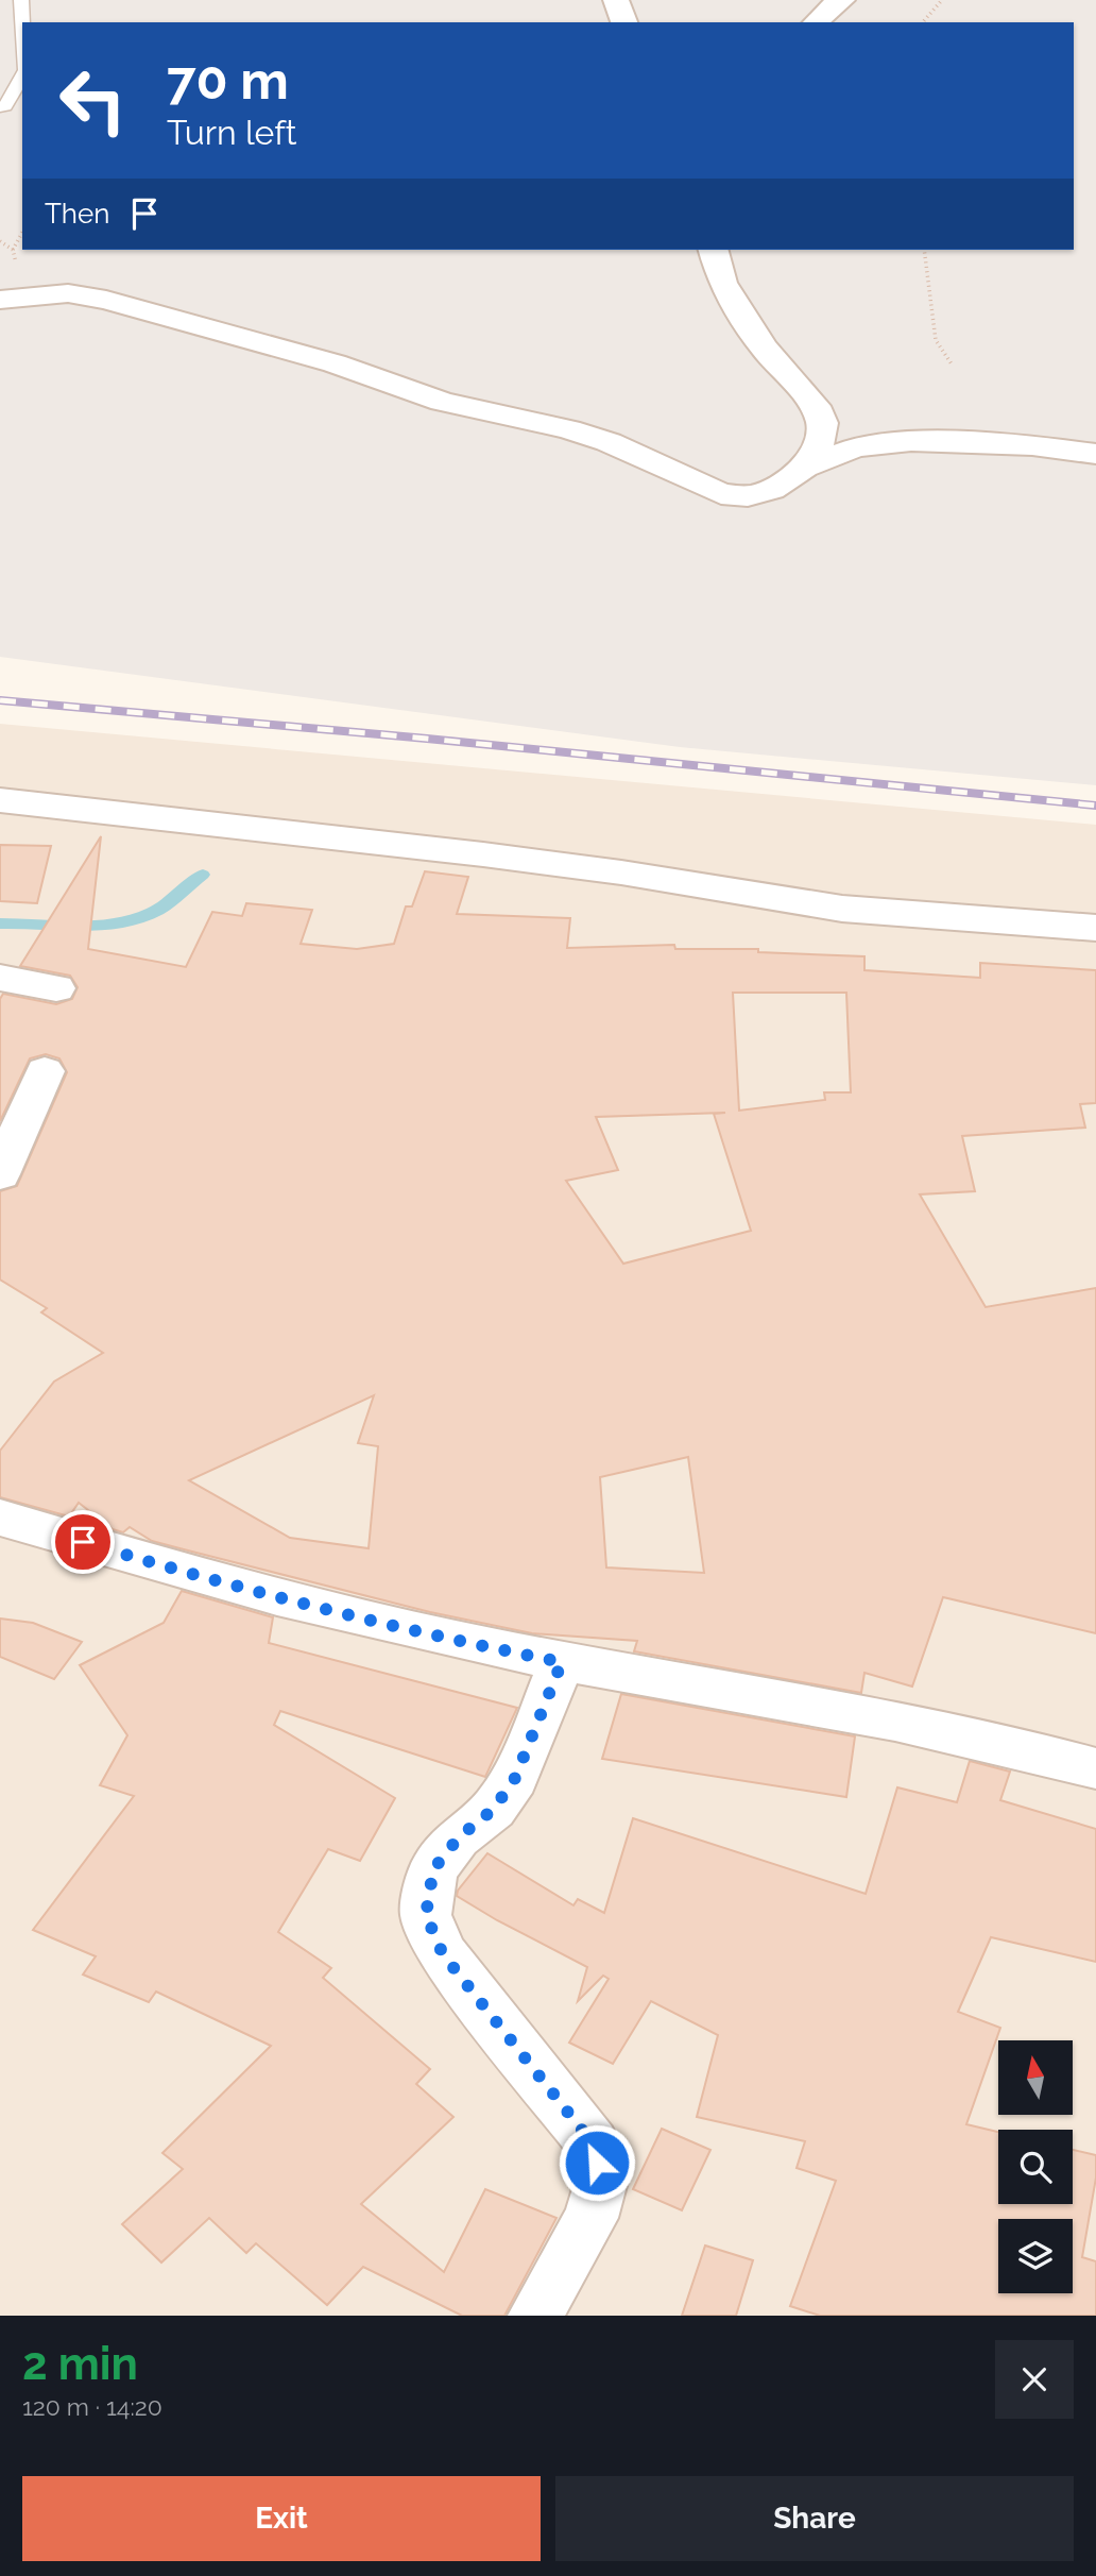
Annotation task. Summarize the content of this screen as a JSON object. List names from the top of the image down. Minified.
{"north":"top","page":{"turn":["70 m","Turn left"],"then":"Then","heading":["2 min","120 m · 14:20"],"buttons":["Exit","Share"]}}
